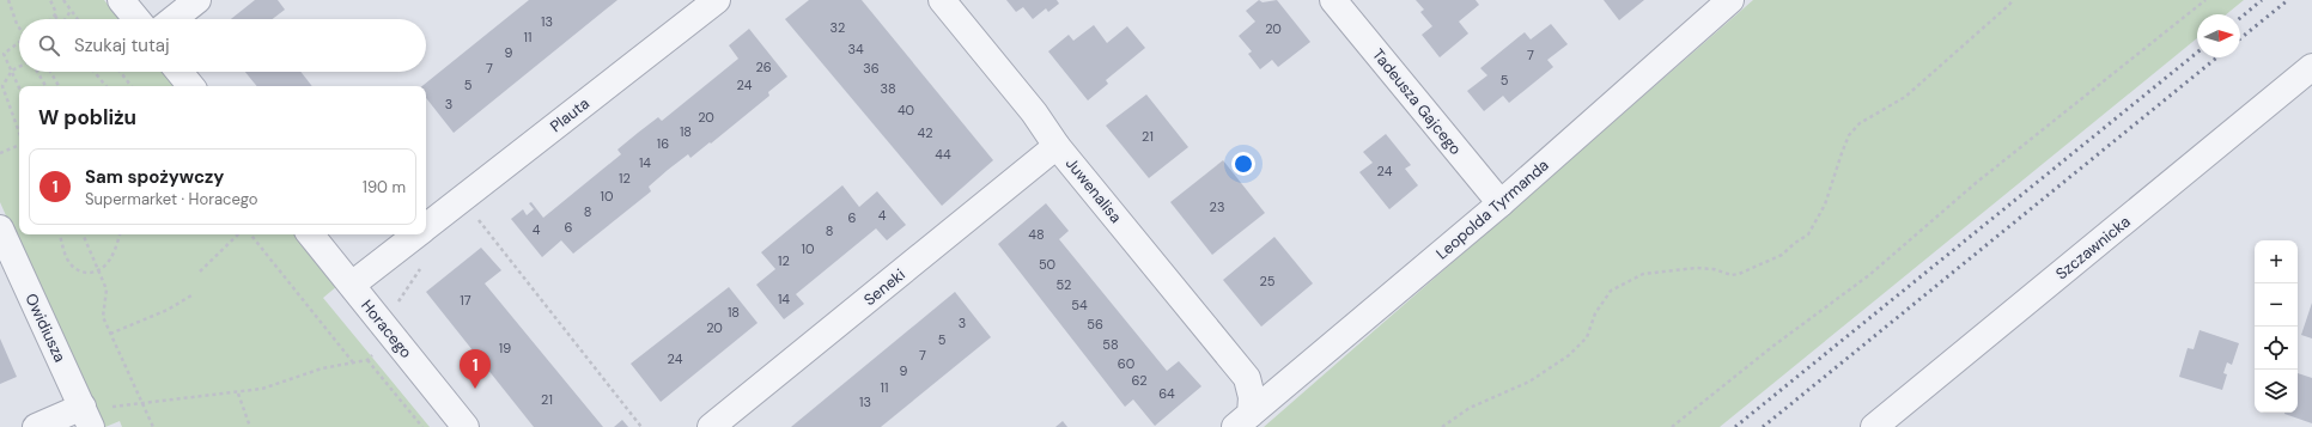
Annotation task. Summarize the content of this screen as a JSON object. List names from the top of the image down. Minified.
{"streets":{"street":["Tadeusza Gajcego","Plauta","Juwenalisa","Leopolda Tyrmanda","Szczawnicka","Seneki","Owidiusza","Horacego"]},"crossings":[["Tadeusza Gajcego","Leopolda Tyrmanda"],["Plauta","Horacego"],["Juwenalisa","Leopolda Tyrmanda"],["Juwenalisa","Seneki"]],"house_numbers":["13","32","20","11","34","9","7","26","7","36","5","5","24","38","3","40","20","18","42","21","16","44","14","24","12","10","23","8","4","6","6","4","8","48","10","12","50","25","52","14","17","54","18","3","56","20","5","58","19","7","24","60","9","62","11","64","21","13"],"north":"right","page":{"search":"Szukaj tutaj","heading":"W pobliżu","list":[{"mark":"1","name":"Sam spożywczy","note":"Supermarket · Horacego","value":"190 m"}],"map_buttons":["+","−"],"pins":"1"}}
